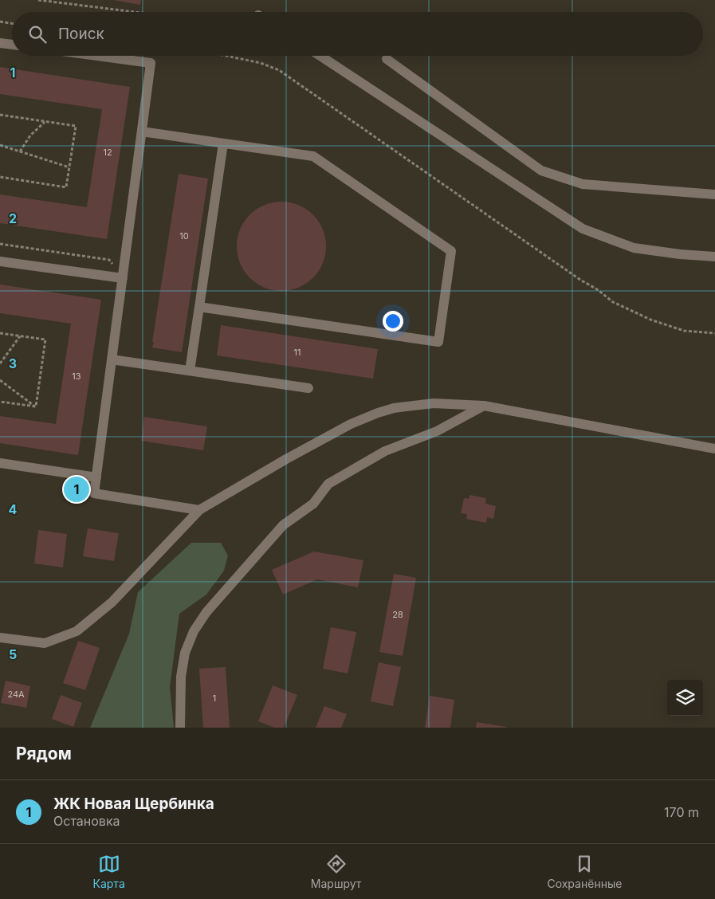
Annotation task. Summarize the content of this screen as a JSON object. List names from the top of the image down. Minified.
{"house_numbers":["12","10","11","13","28","24А","1"],"page":{"search":"Поиск","pins":"1","heading":"Рядом","list":[{"mark":"1","name":"ЖК Новая Щербинка","note":"Остановка","value":"170 m"}],"nav":["Карта","Маршрут","Сохранённые"]},"grid":{"rows":["1","2","3","4","5"]}}
